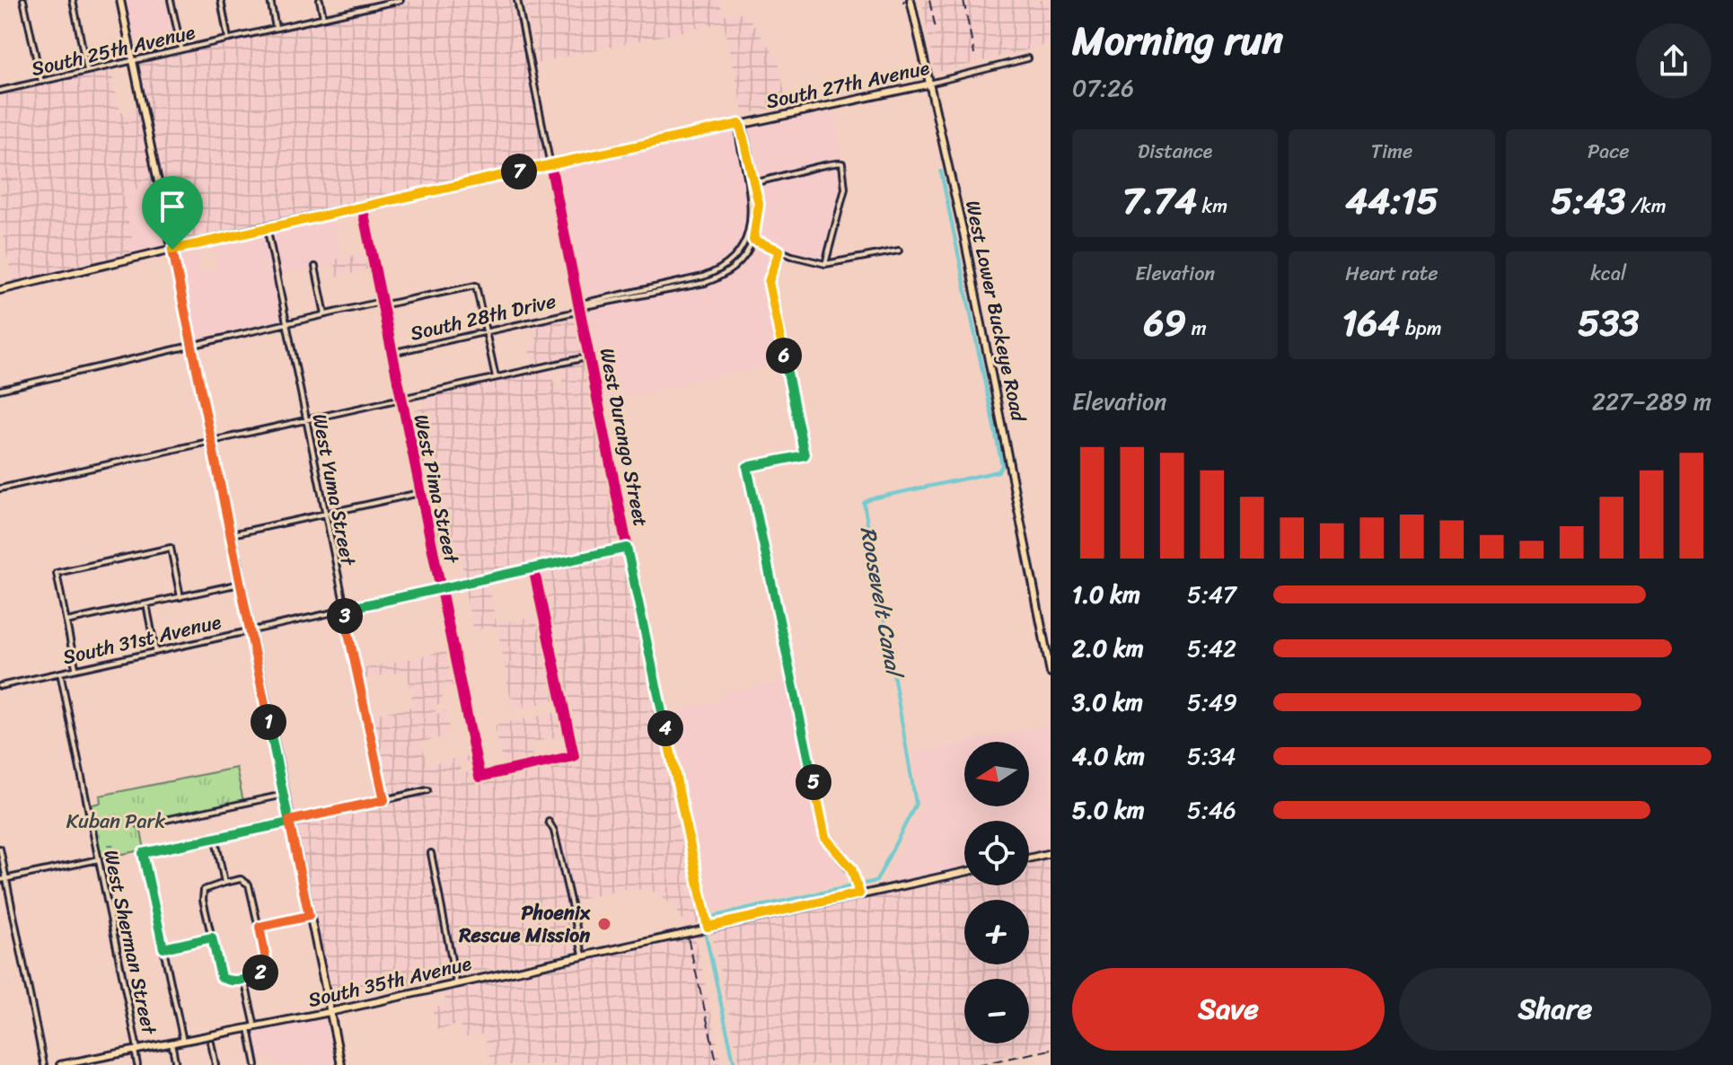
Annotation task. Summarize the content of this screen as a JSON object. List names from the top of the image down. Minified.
{"streets":{"main road":["South 27th Avenue","West Lower Buckeye Road","South 35th Avenue"],"street":["South 25th Avenue","South 28th Drive","West Durango Street","West Pima Street","West Yuma Street","South 31st Avenue","West Sherman Street"]},"crossings":[["South 27th Avenue","West Lower Buckeye Road"],["South 27th Avenue","West Durango Street"],["South 27th Avenue","West Pima Street"],["South 27th Avenue","West Yuma Street"],["South 28th Drive","West Durango Street"],["South 28th Drive","West Pima Street"],["West Durango Street","South 31st Avenue"],["West Durango Street","South 35th Avenue"],["West Pima Street","South 31st Avenue"],["West Yuma Street","South 31st Avenue"],["South 31st Avenue","West Sherman Street"],["West Sherman Street","South 35th Avenue"]],"water":["Roosevelt Canal"],"parks":["Kuban Park"],"places":["Phoenix Rescue Mission"],"north":"left","page":{"heading":["Morning run","07:26"],"stats":[["Distance","7.74 km"],["Time","44:15"],["Pace","5:43 /km"],["Elevation","69 m"],["Heart rate","164 bpm"],["kcal","533"]],"pins":["7","6","3","1","4","5","2"],"chart":["Elevation","227–289 m"],"list":[{"name":"1.0 km","note":"5:47"},{"name":"2.0 km","note":"5:42"},{"name":"3.0 km","note":"5:49"},{"name":"4.0 km","note":"5:34"},{"name":"5.0 km","note":"5:46"}],"map_buttons":["+","−"],"buttons":["Save","Share"]}}
